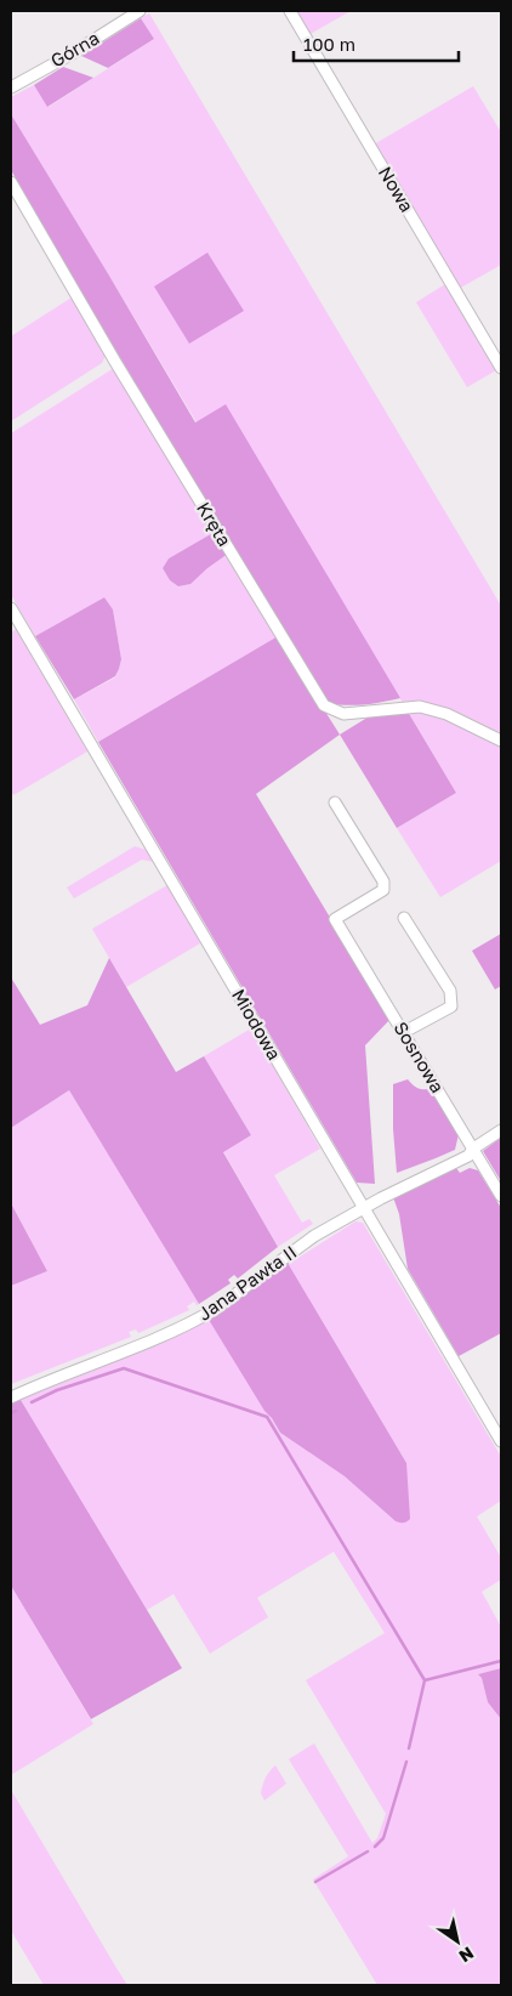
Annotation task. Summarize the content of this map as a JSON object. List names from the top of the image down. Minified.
{"streets":{"street":["Górna","Nowa","Kręta","Miodowa","Sosnowa","Jana Pawła II"]},"crossings":[["Miodowa","Jana Pawła II"],["Sosnowa","Jana Pawła II"]],"scale_bar":"100 m","north":"bottom right"}
